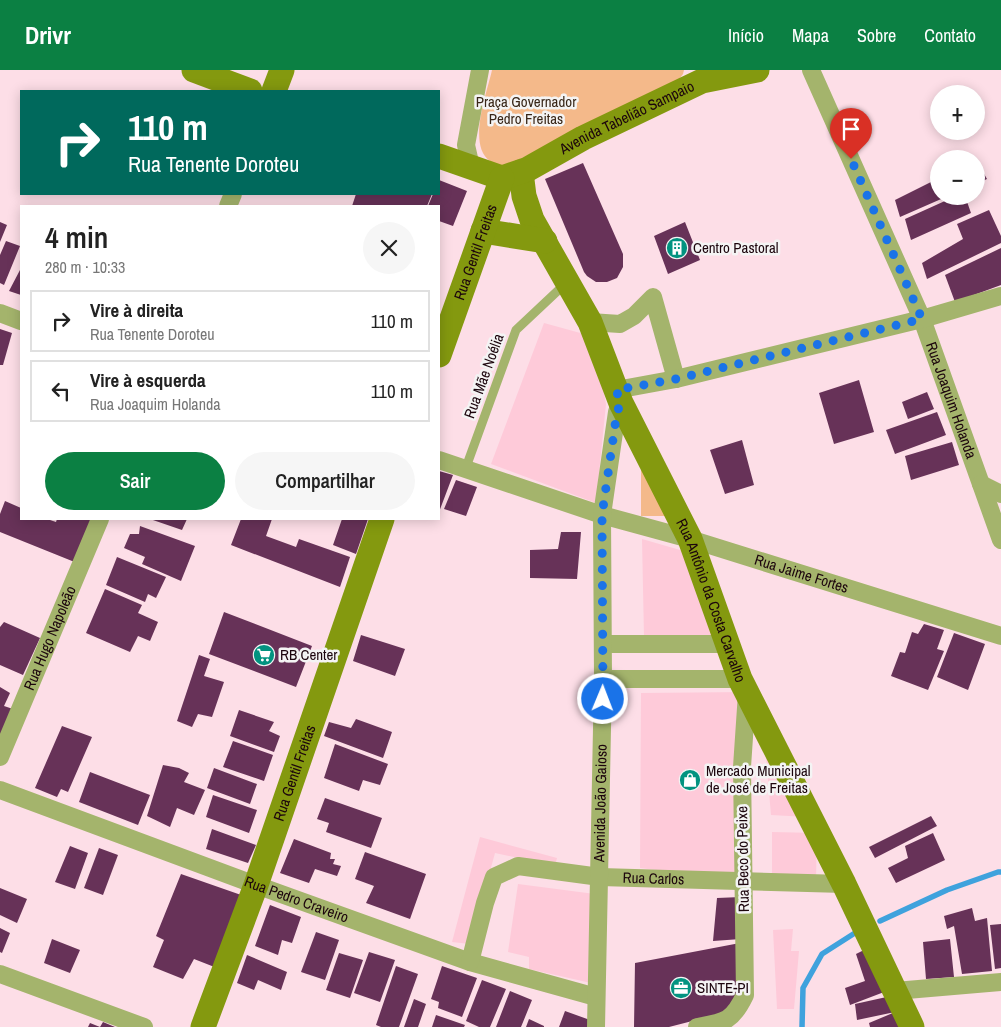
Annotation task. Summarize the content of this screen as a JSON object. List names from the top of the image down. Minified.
{"streets":{"main road":["Avenida Tabelião Sampaio","Rua Gentil Freitas","Rua Antônio da Costa Carvalho"],"street":["Rua Joaquim Holanda","Rua Jaime Fortes","Rua Hugo Napoleão","Avenida João Gaioso","Rua Beco do Peixe","Rua Carlos","Rua Pedro Craveiro"],"lane":["Rua Mãe Noélia"]},"crossings":[["Avenida Tabelião Sampaio","Rua Gentil Freitas"],["Avenida Tabelião Sampaio","Rua Antônio da Costa Carvalho"],["Rua Gentil Freitas","Rua Antônio da Costa Carvalho"],["Rua Gentil Freitas","Rua Pedro Craveiro"],["Rua Mãe Noélia","Rua Jaime Fortes"],["Rua Mãe Noélia","Rua Antônio da Costa Carvalho"],["Rua Jaime Fortes","Rua Antônio da Costa Carvalho"],["Rua Jaime Fortes","Avenida João Gaioso"],["Rua Antônio da Costa Carvalho","Avenida João Gaioso"],["Rua Antônio da Costa Carvalho","Rua Beco do Peixe"],["Rua Antônio da Costa Carvalho","Rua Carlos"],["Avenida João Gaioso","Rua Carlos"],["Avenida João Gaioso","Rua Pedro Craveiro"],["Rua Beco do Peixe","Rua Carlos"],["Rua Carlos","Rua Pedro Craveiro"]],"parks":["Praça Governador Pedro Freitas"],"places":{"building":["Centro Pastoral"],"supermarket":["RB Center"],"shop":["Mercado Municipal de José de Freitas"],"office":["SINTE-PI"]},"page":{"header":"Drivr","nav":["Início","Mapa","Sobre","Contato"],"map_buttons":["+","−"],"turn":["110 m","Rua Tenente Doroteu"],"heading":["4 min","280 m · 10:33"],"list":[{"name":"Vire à direita","note":"Rua Tenente Doroteu","value":"110 m"},{"name":"Vire à esquerda","note":"Rua Joaquim Holanda","value":"110 m"}],"buttons":["Sair","Compartilhar"]}}
